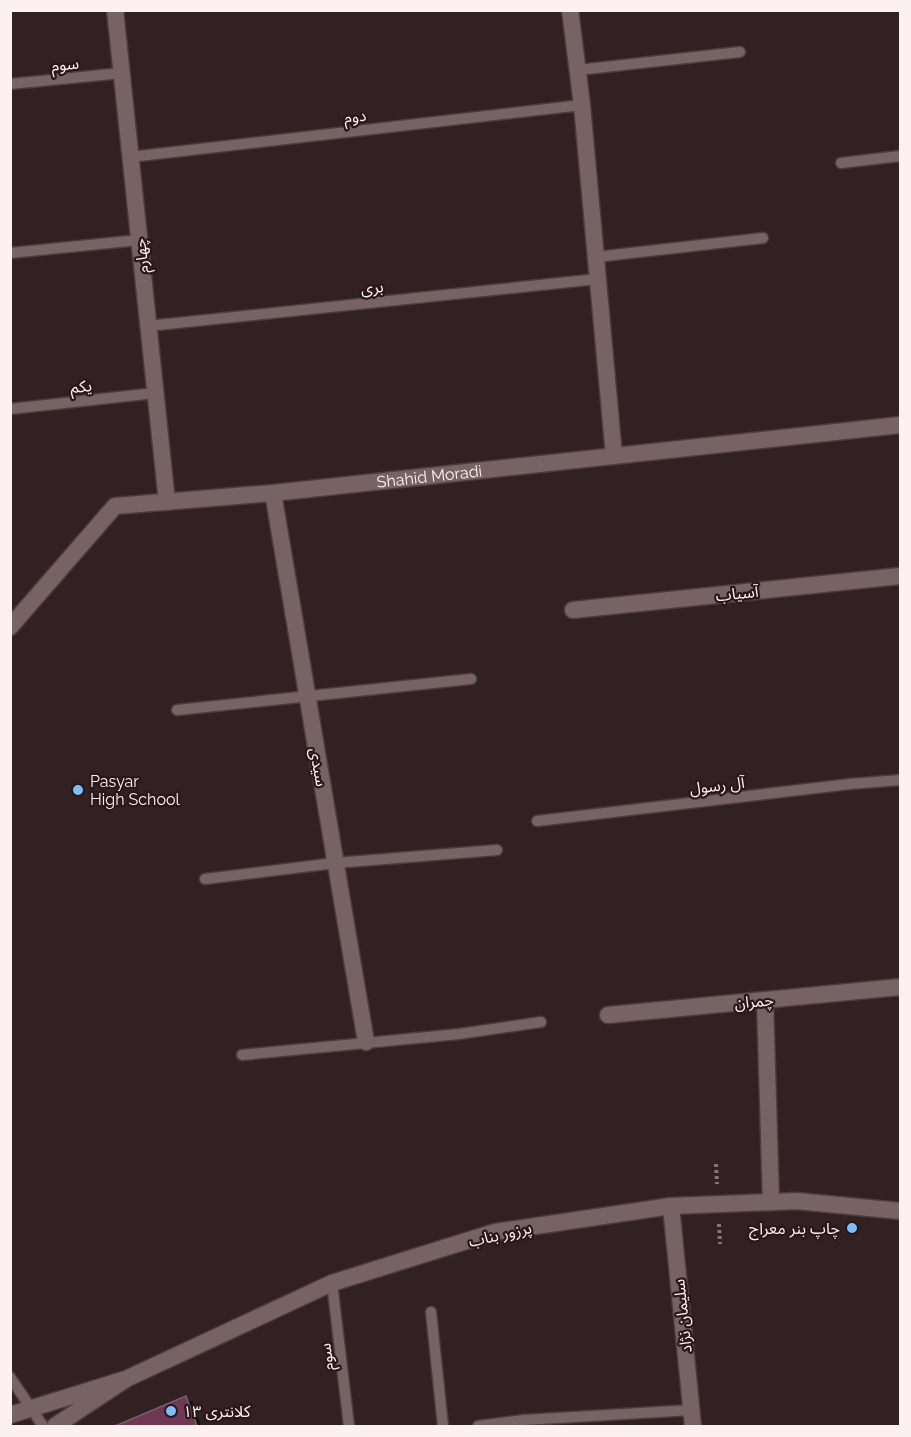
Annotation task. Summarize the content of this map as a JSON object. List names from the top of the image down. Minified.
{"streets":{"street":["چهارم","Shahid Moradi","آسیاب","سیدی","چمران","پرزور بناب","سلیمان نژاد"],"lane":["سوم","دوم","بری","یکم","آل رسول"]},"crossings":[["سوم","چهارم"],["سوم","پرزور بناب"],["دوم","چهارم"],["چهارم","بری"],["چهارم","یکم"],["چهارم","Shahid Moradi"],["Shahid Moradi","سیدی"],["پرزور بناب","سلیمان نژاد"]],"places":["Pasyar High School","چاپ بنر معراج","کلانتری ۱۳"]}
